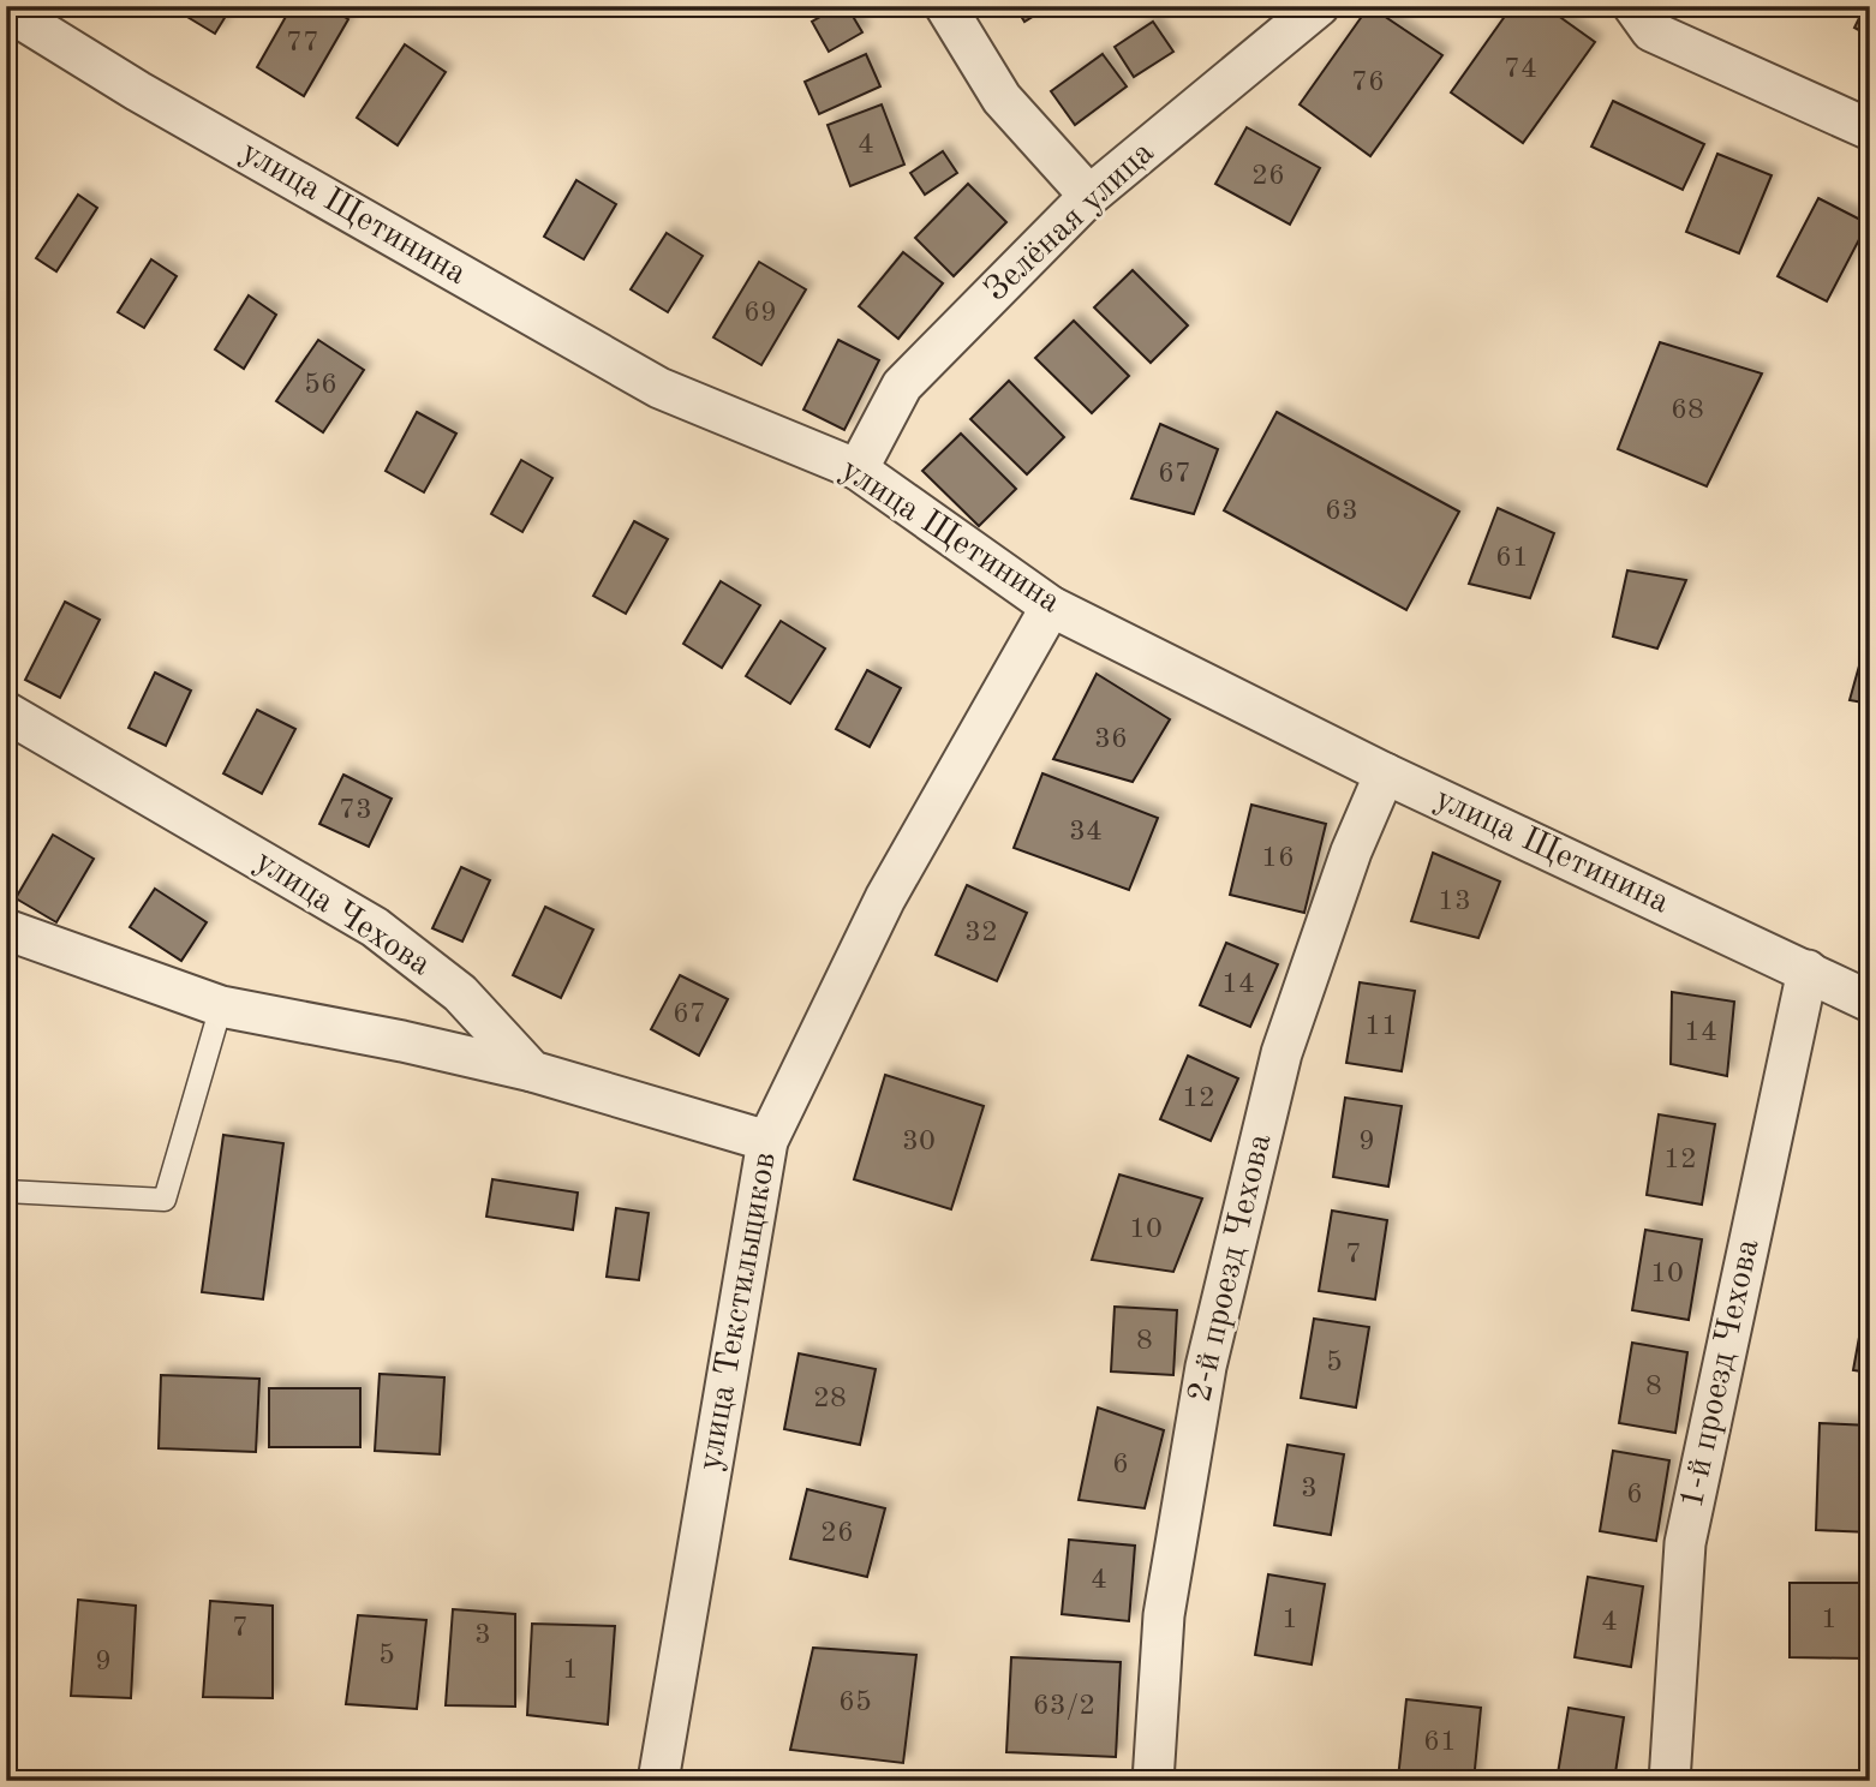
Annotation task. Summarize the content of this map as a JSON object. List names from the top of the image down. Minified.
{"streets":{"street":["улица Щетинина","Зелёная улица","улица Чехова","2-й проезд Чехова","улица Текстильщиков","1-й проезд Чехова"]},"crossings":[["улица Щетинина","Зелёная улица"],["улица Щетинина","2-й проезд Чехова"],["улица Щетинина","улица Текстильщиков"],["улица Щетинина","1-й проезд Чехова"]],"house_numbers":["77","74","76","4","26","69","56","68","67","63","61","36","73","34","16","13","32","14","67","11","14","12","30","9","12","10","7","10","8","5","8","28","6","3","6","26","4","1","1","4","7","3","5","9","1","65","63/2","61"]}
